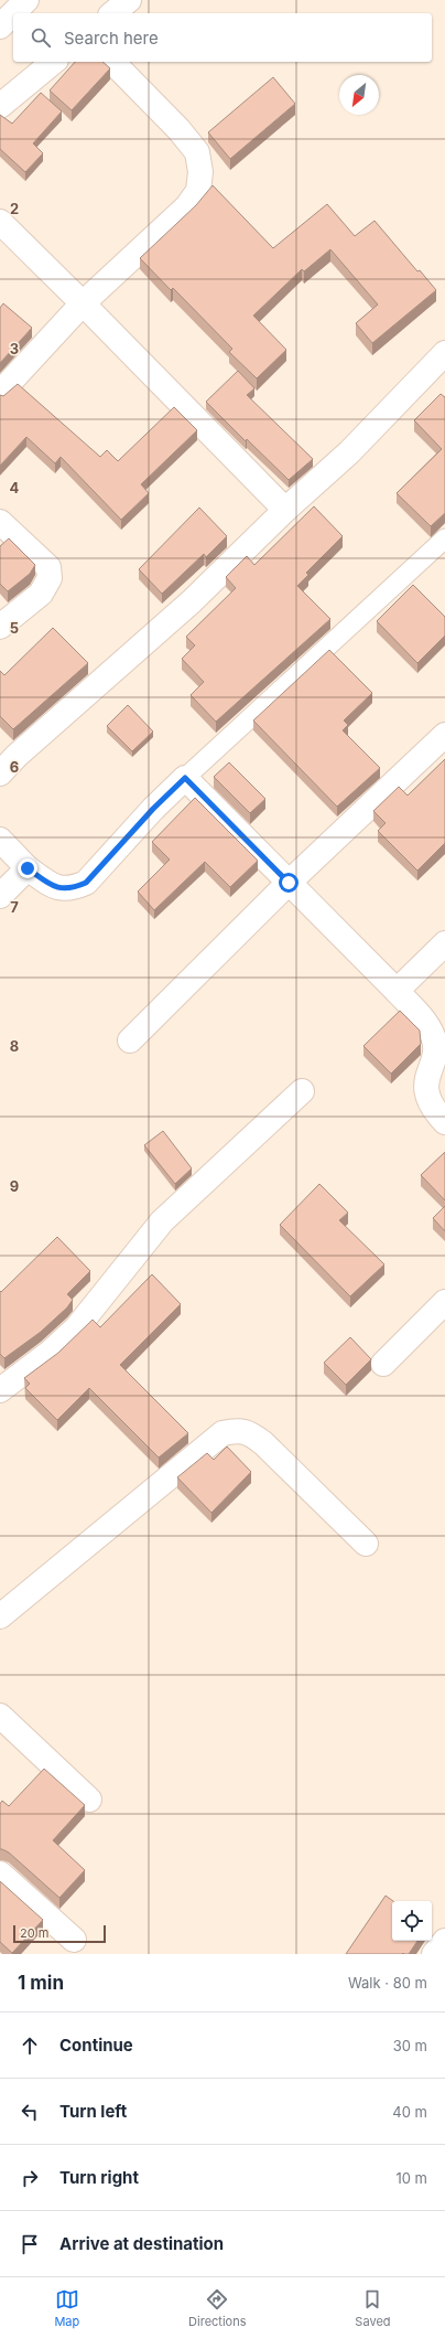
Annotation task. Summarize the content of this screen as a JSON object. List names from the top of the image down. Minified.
{"scale_bar":"20 m","north":"bottom left","page":{"search":"Search here","scale":"20 m","heading":["1 min","Walk · 80 m"],"list":[["Continue","30 m"],["Turn left","40 m"],["Turn right","10 m"],"Arrive at destination"],"nav":["Map","Directions","Saved"]},"grid":{"rows":["2","3","4","5","6","7","8","9"]}}
